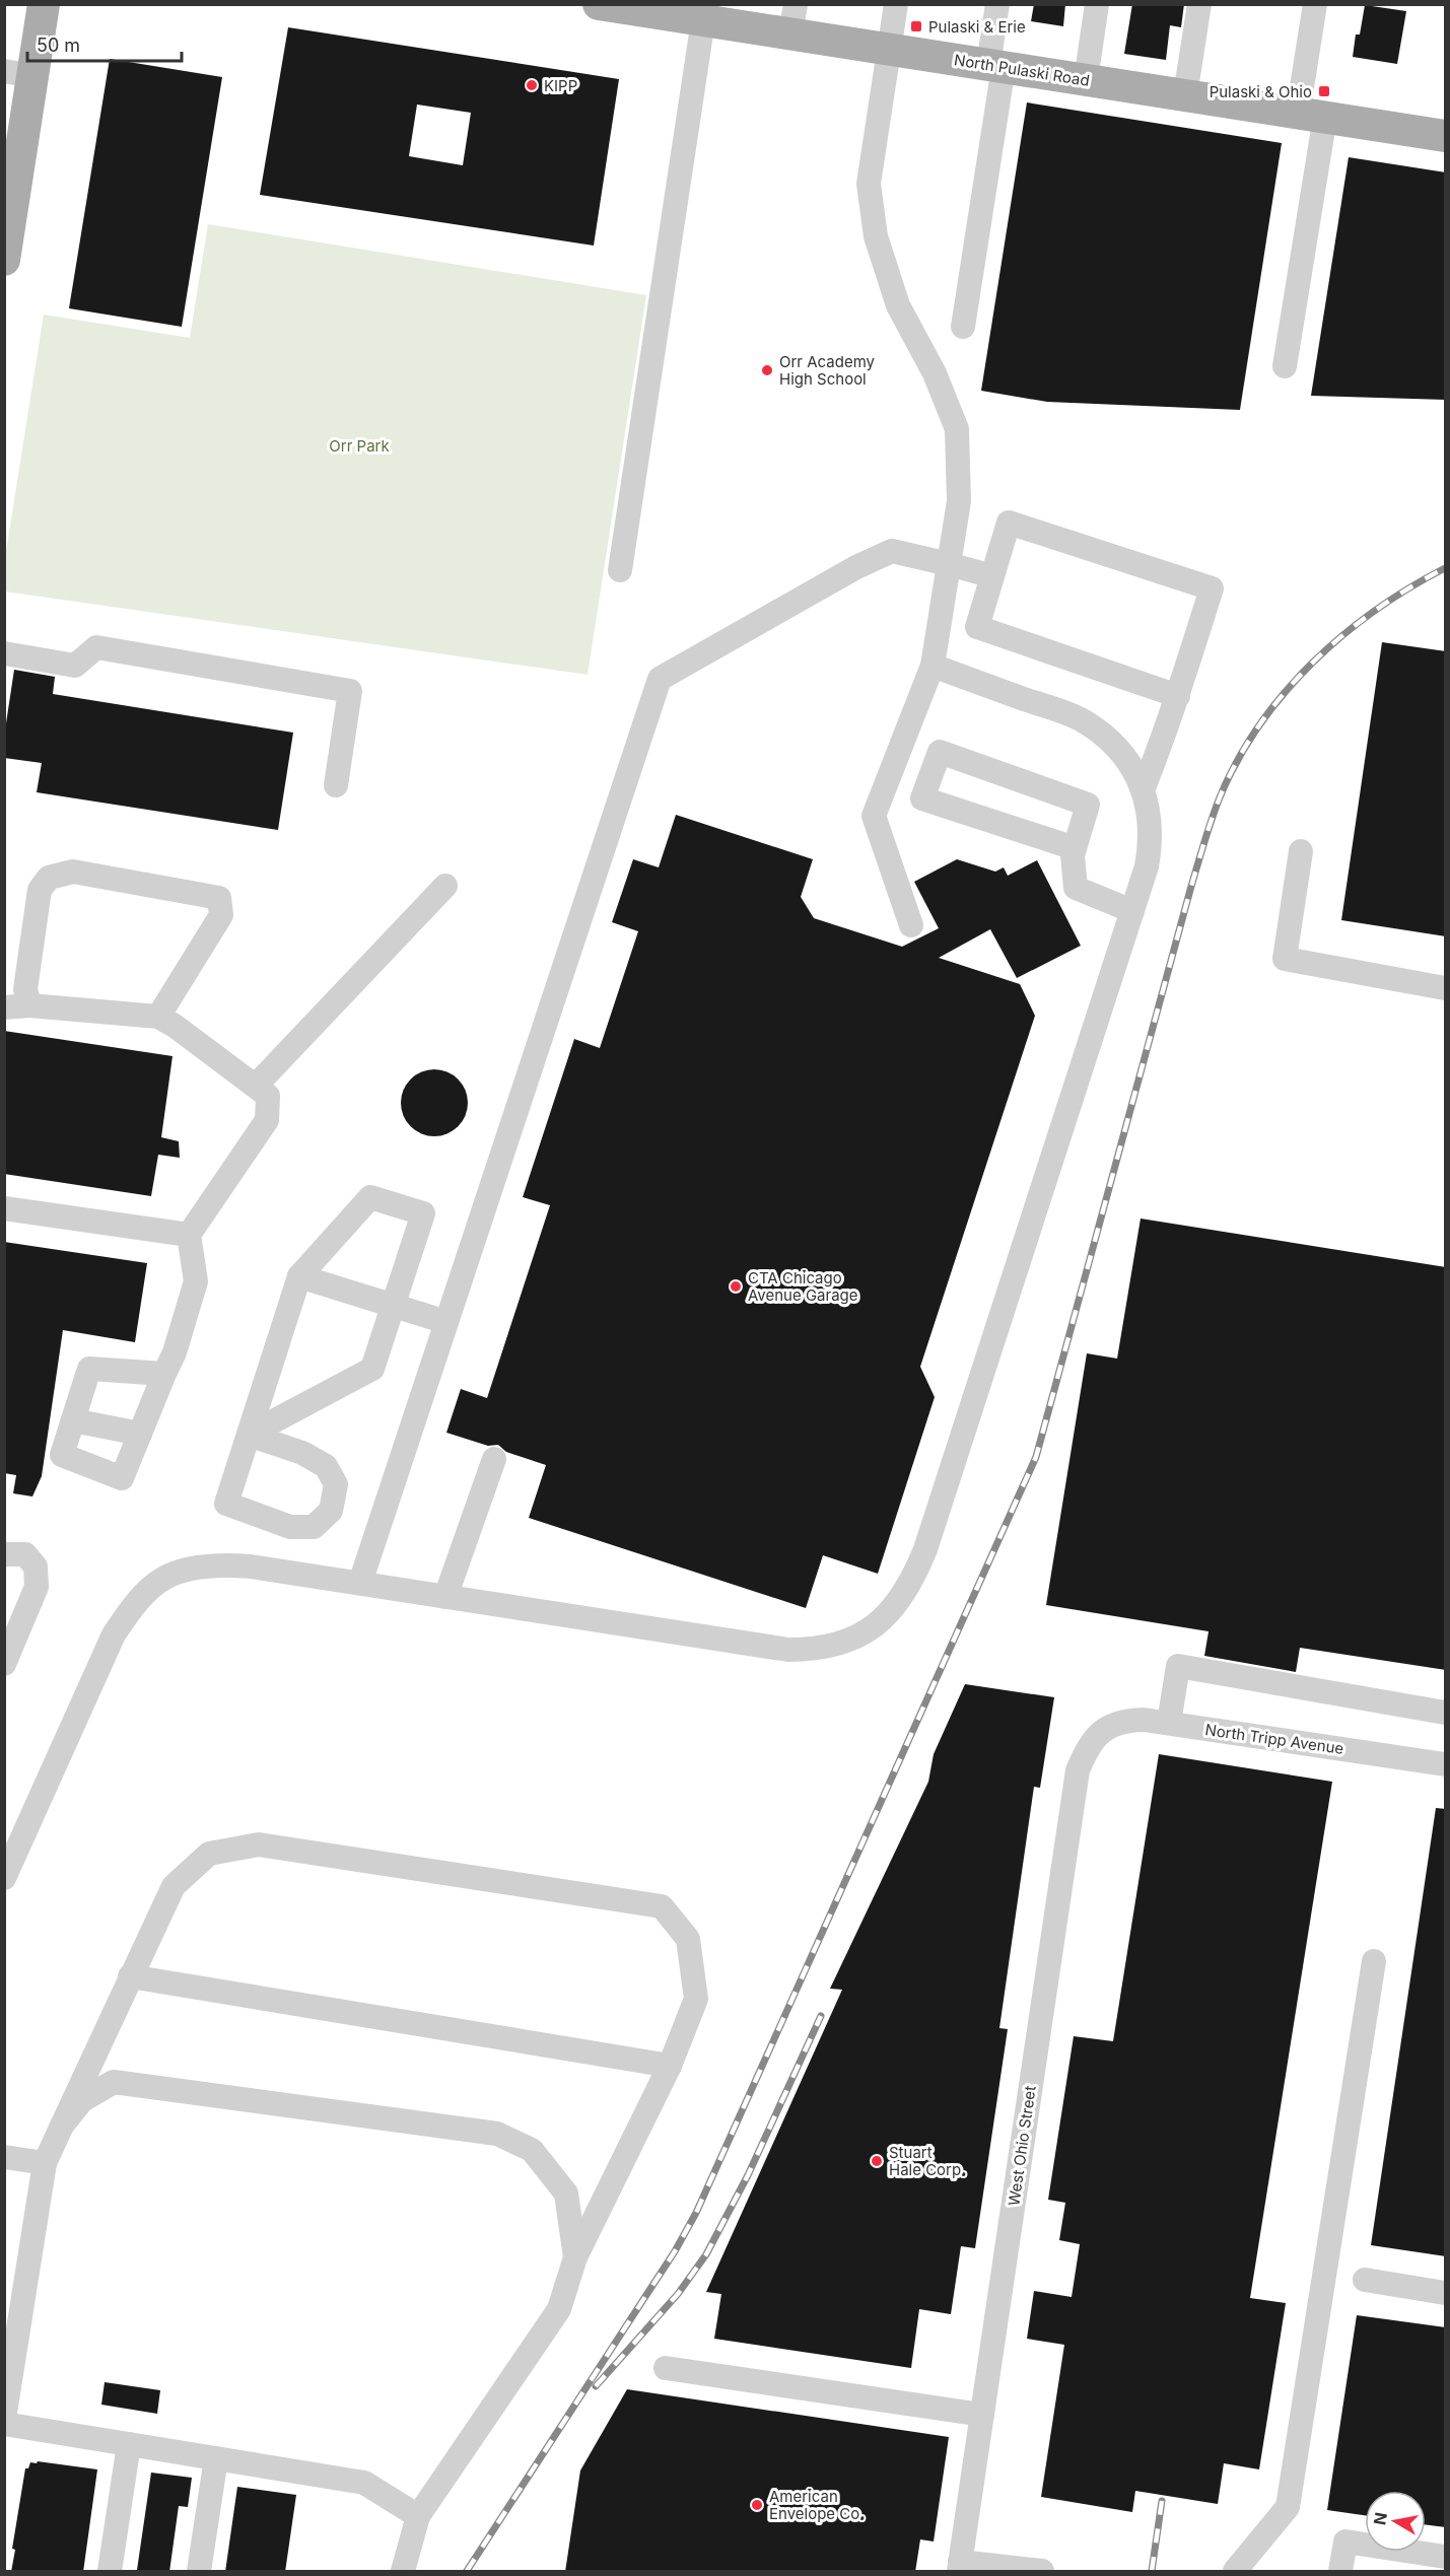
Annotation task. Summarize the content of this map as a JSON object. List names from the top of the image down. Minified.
{"streets":{"main road":["North Pulaski Road"],"street":["North Tripp Avenue","West Ohio Street"]},"crossings":[["North Tripp Avenue","West Ohio Street"]],"parks":["Orr Park"],"places":{"transit":["Pulaski & Erie","Pulaski & Ohio"],"other":["KIPP","Orr Academy High School","CTA Chicago Avenue Garage","Stuart Hale Corp.","American Envelope Co."]},"scale_bar":"50 m","north":"left"}
